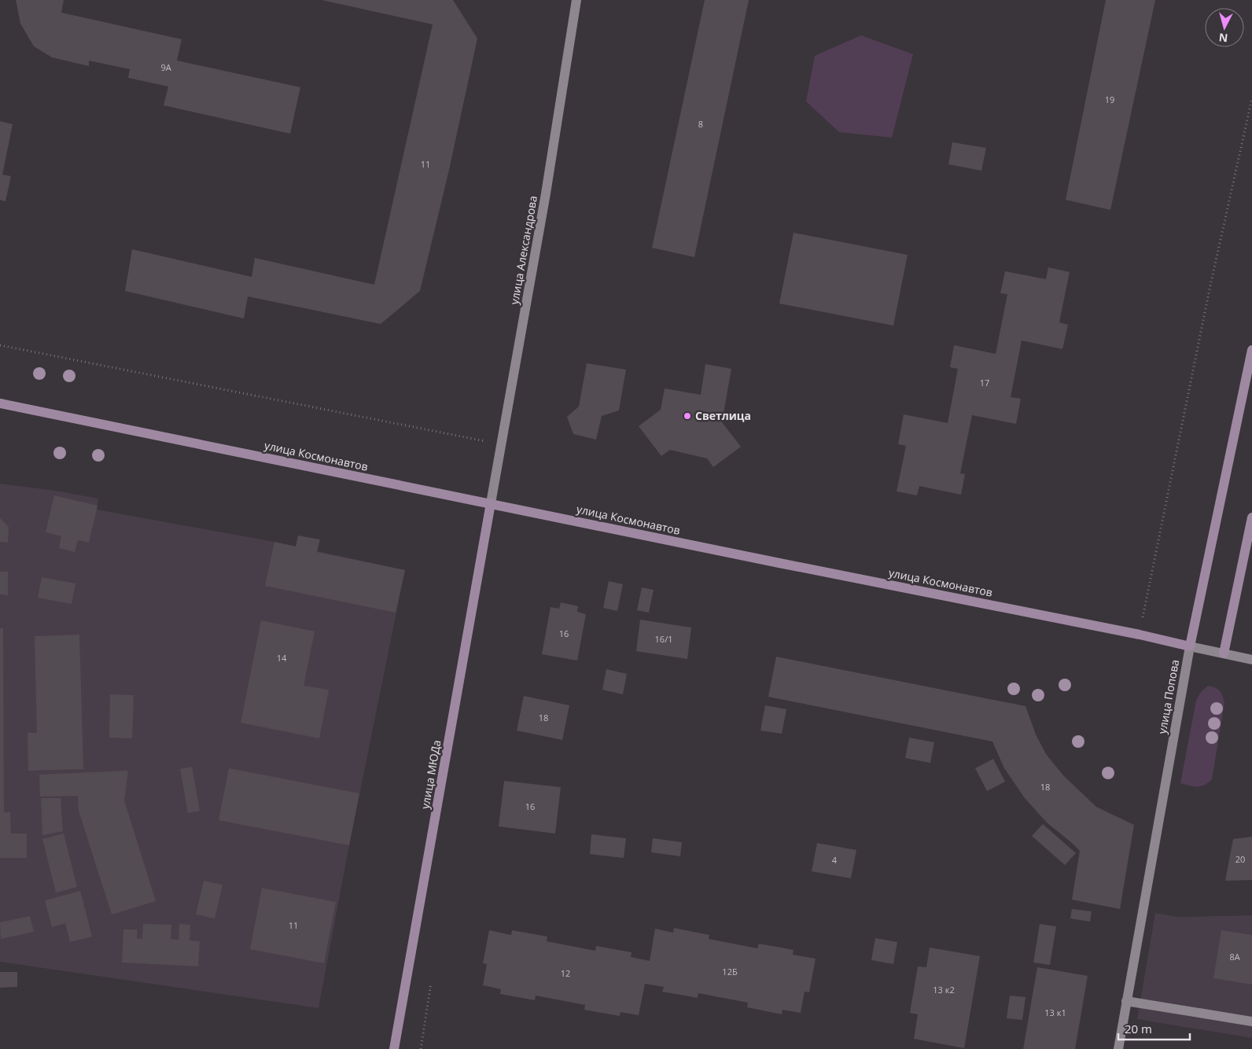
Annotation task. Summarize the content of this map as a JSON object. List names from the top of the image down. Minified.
{"streets":{"main road":["улица Космонавтов","улица Попова","улица МЮДа"],"street":["улица Александрова"]},"crossings":[["улица Александрова","улица Космонавтов"],["улица Александрова","улица МЮДа"],["улица Космонавтов","улица Попова"],["улица Космонавтов","улица МЮДа"]],"places":["Светлица"],"house_numbers":["9А","19","8","11","17","16","16/1","14","18","18","16","20","4","11","8А","12Б","12","13 к2","13 к1"],"scale_bar":"20 m","north":"bottom"}
